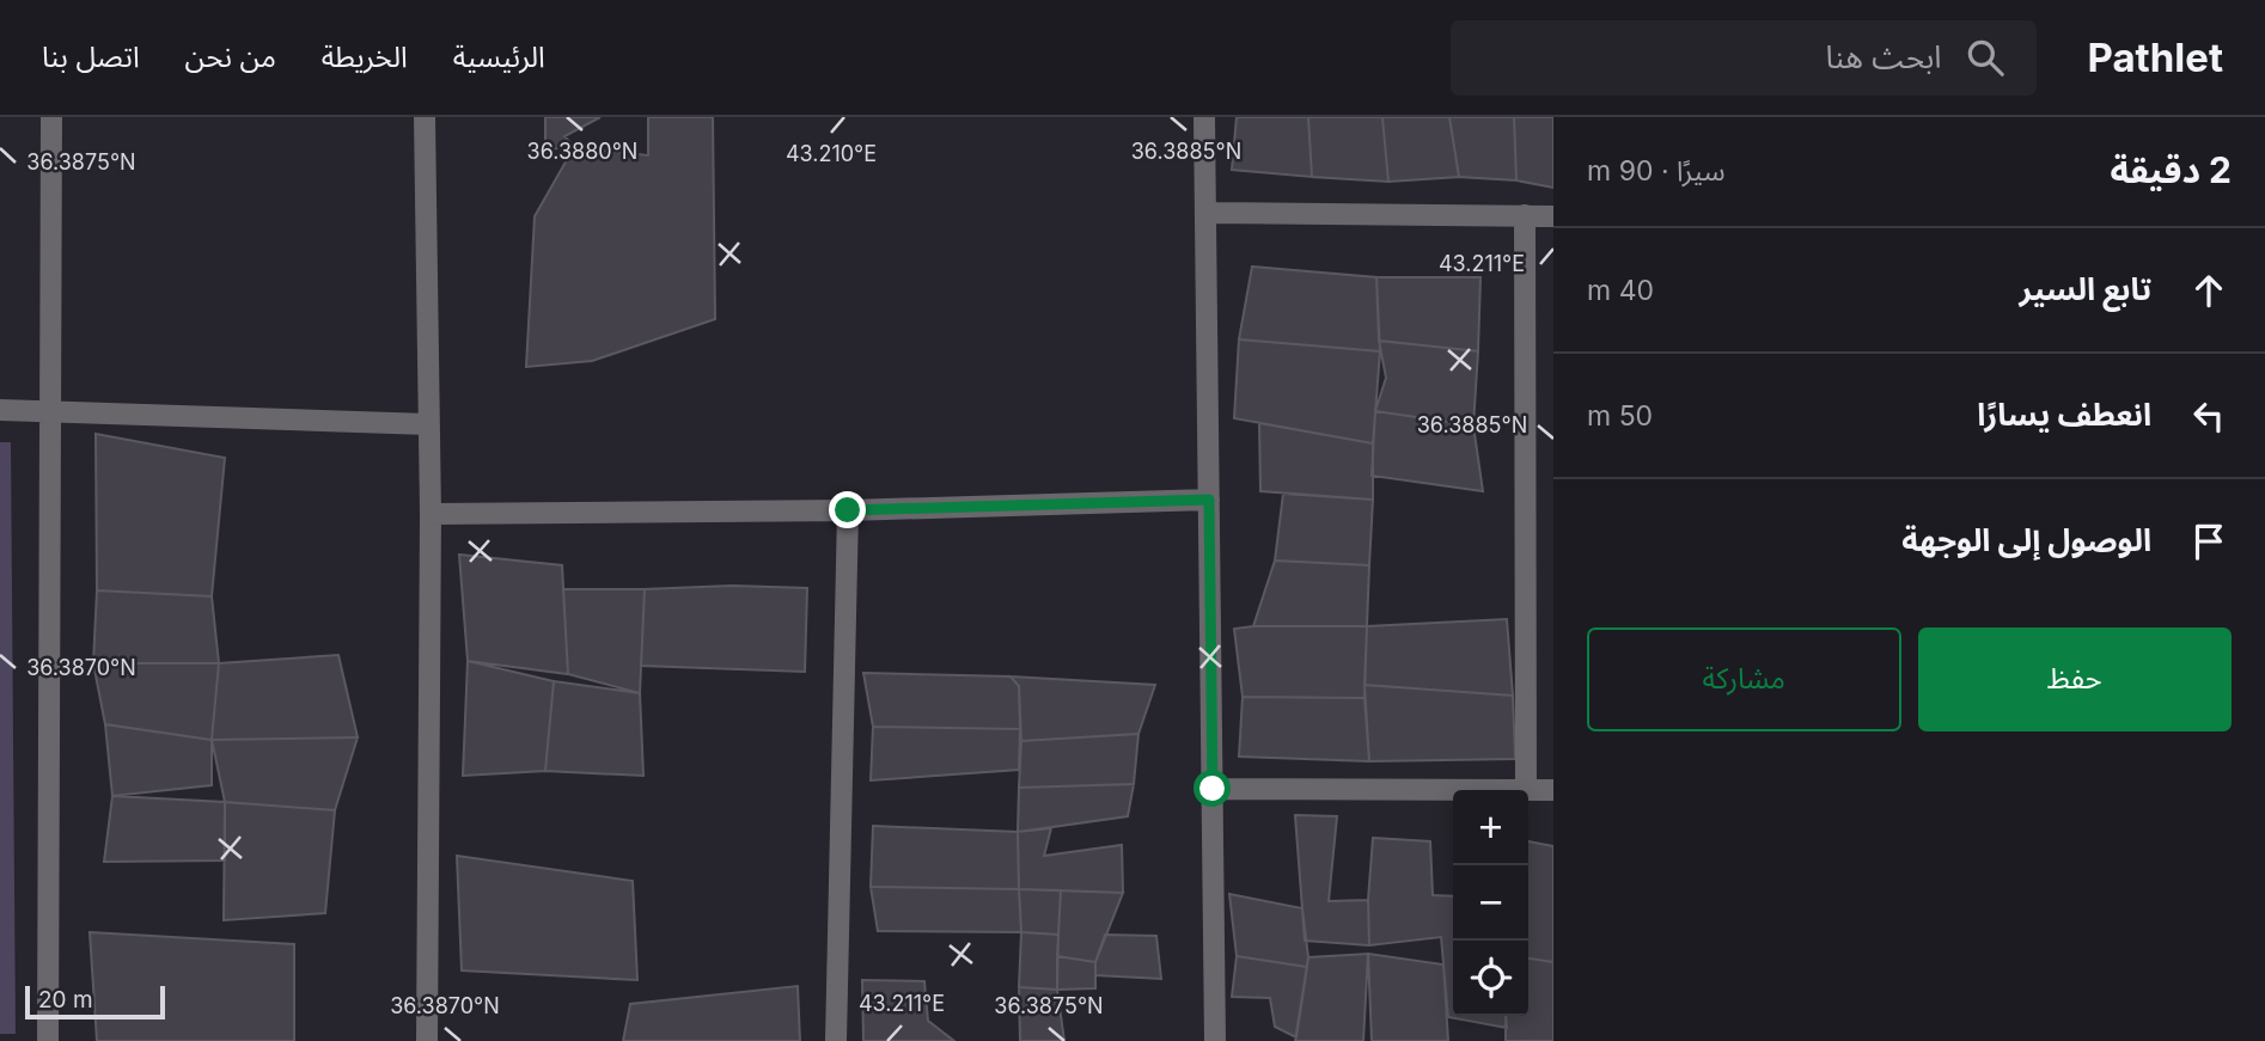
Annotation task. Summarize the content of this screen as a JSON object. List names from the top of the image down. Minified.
{"scale_bar":"20 m","page":{"header":"Pathlet","search":"ابحث هنا","nav":["الرئيسية","الخريطة","من نحن","اتصل بنا"],"heading":["2 دقيقة","سيرًا · 90 m"],"list":[["تابع السير","40 m"],["انعطف يسارًا","50 m"],"الوصول إلى الوجهة"],"buttons":["حفظ","مشاركة"],"map_buttons":["+","−"],"scale":"20 m"},"coordinates":["36.3880°N","36.3885°N","43.210°E","36.3875°N","43.211°E","36.3870°N"]}
